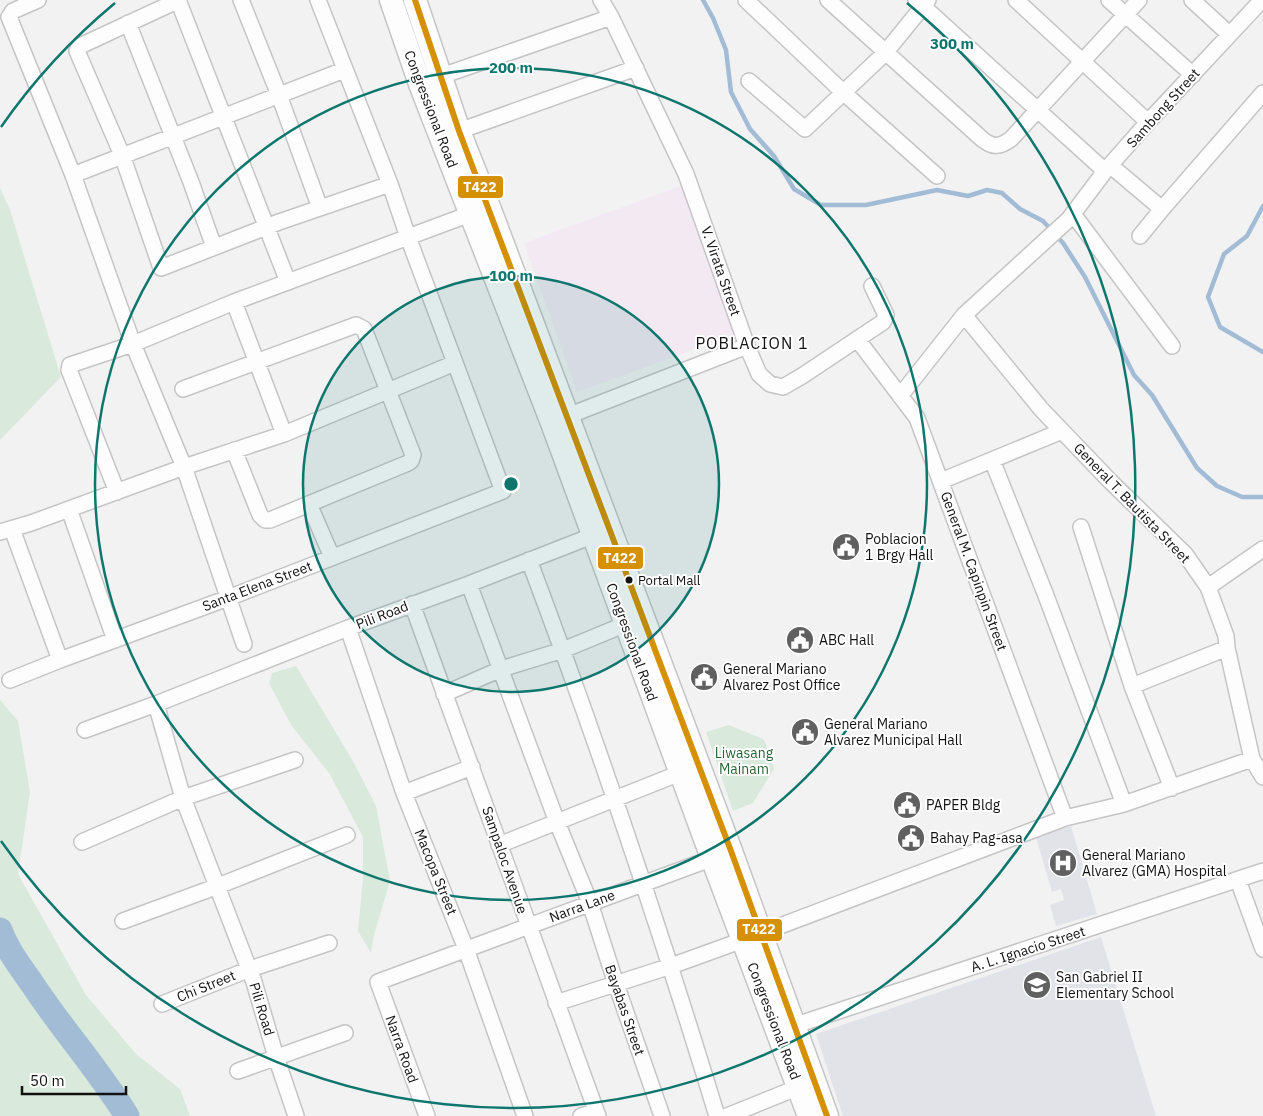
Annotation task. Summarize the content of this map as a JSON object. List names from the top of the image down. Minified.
{"streets":{"main road":["Congressional Road"],"street":["Sambong Street","V. Virata Street","General T. Bautista Street","General M. Capinpin Street","Santa Elena Street","Pili Road","Sampaloc Avenue","Macopa Street","Narra Lane","A. L. Ignacio Street","Chi Street","Bayabas Street","Narra Road"]},"crossings":[["Sambong Street","General T. Bautista Street"],["Sambong Street","General M. Capinpin Street"],["Congressional Road","Pili Road"],["Congressional Road","Narra Lane"],["Congressional Road","A. L. Ignacio Street"],["V. Virata Street","General M. Capinpin Street"],["Pili Road","Sampaloc Avenue"],["Pili Road","Macopa Street"],["Pili Road","Chi Street"],["Pili Road","Bayabas Street"],["Sampaloc Avenue","Narra Lane"],["Macopa Street","Narra Lane"],["Narra Lane","Bayabas Street"],["Narra Lane","Narra Road"]],"districts":["POBLACION 1"],"parks":["Liwasang Mainam"],"places":{"public building":["Poblacion 1 Brgy Hall","ABC Hall","General Mariano Alvarez Post Office","General Mariano Alvarez Municipal Hall","PAPER Bldg","Bahay Pag-asa"],"other":["Portal Mall"],"hospital":["General Mariano Alvarez (GMA) Hospital"],"school or university":["San Gabriel II Elementary School"]},"lines":["transit line T422"],"scale_bar":"50 m","rings":["300 m","200 m","100 m"]}
